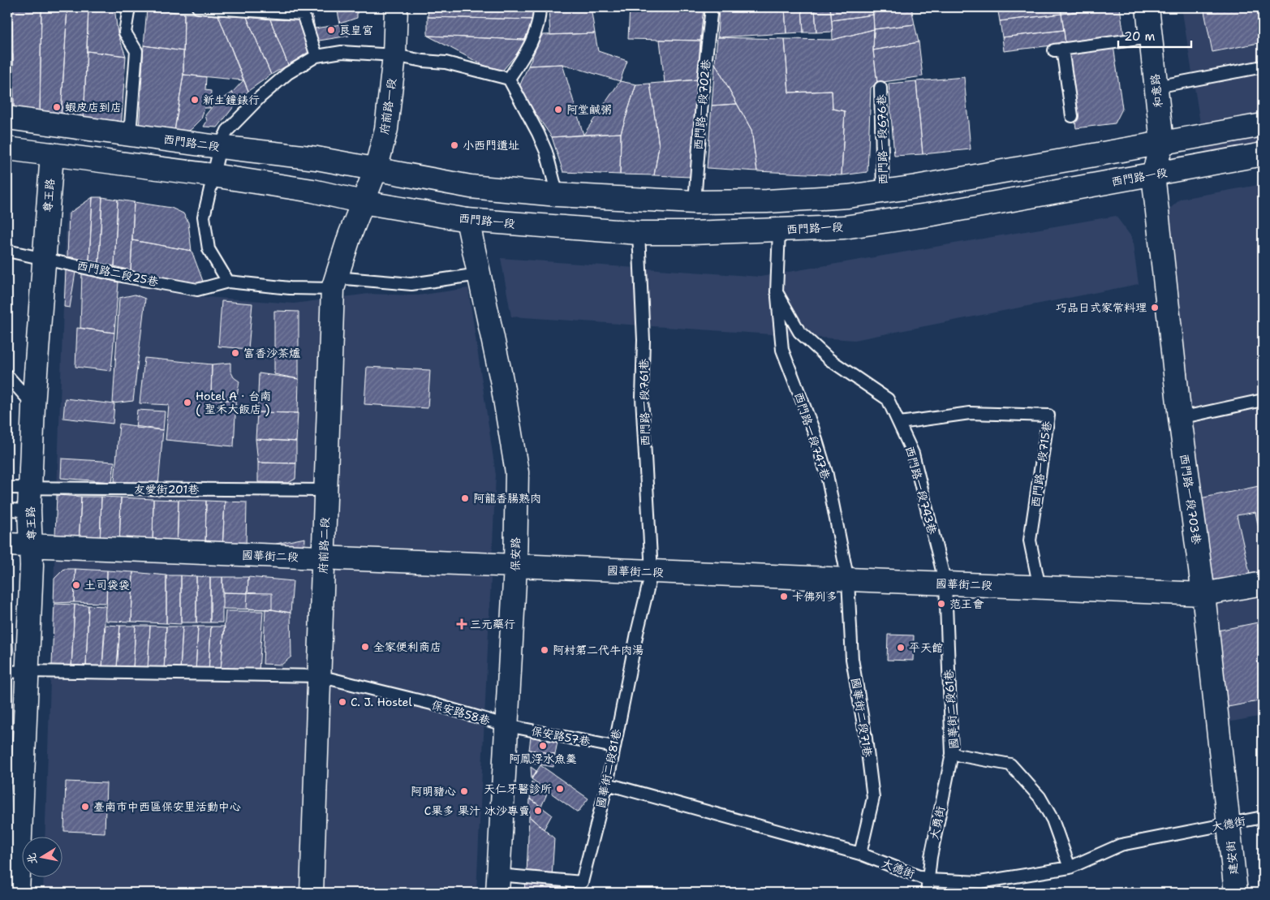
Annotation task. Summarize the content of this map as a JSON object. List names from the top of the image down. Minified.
{"streets":{"street":["和意路","府前路一段","西門路二段","西門路一段","尊王路","西門路一段703巷","府前路二段","保安路","國華街二段","建安街"],"lane":["西門路一段702巷","西門路一段676巷","西門路二段25巷","西門路一段761巷","西門路一段747巷","西門路一段715巷","友愛街201巷","西門路一段743巷","國華街二段61巷","保安路58巷","國華街二段71巷","保安路57巷","國華街二段81巷","大勇街","大德街"]},"crossings":[["和意路","西門路一段"],["和意路","西門路一段703巷"],["府前路一段","西門路二段"],["府前路一段","西門路一段"],["府前路一段","府前路二段"],["西門路一段","西門路一段761巷"],["西門路一段","西門路一段703巷"],["西門路一段","府前路二段"],["西門路一段","保安路"],["尊王路","西門路二段25巷"],["尊王路","友愛街201巷"],["尊王路","國華街二段"],["尊王路","保安路58巷"],["西門路一段761巷","國華街二段"],["西門路一段761巷","國華街二段81巷"],["西門路一段747巷","西門路一段743巷"],["西門路一段747巷","國華街二段"],["西門路一段747巷","國華街二段71巷"],["西門路一段715巷","西門路一段743巷"],["西門路一段715巷","國華街二段"],["友愛街201巷","府前路二段"],["西門路一段743巷","國華街二段"],["西門路一段743巷","國華街二段61巷"],["西門路一段703巷","國華街二段"],["西門路一段703巷","大德街"],["西門路一段703巷","建安街"],["府前路二段","國華街二段"],["府前路二段","保安路58巷"],["保安路","國華街二段"],["保安路","保安路58巷"],["保安路","保安路57巷"],["保安路","國華街二段81巷"],["國華街二段","國華街二段61巷"],["國華街二段","國華街二段71巷"],["國華街二段","國華街二段81巷"],["國華街二段61巷","大勇街"],["國華街二段61巷","大德街"],["保安路58巷","保安路57巷"],["國華街二段71巷","大德街"],["保安路57巷","國華街二段81巷"],["國華街二段81巷","大德街"],["大勇街","大德街"],["大德街","建安街"]],"places":{"other":["良皇宮","新生鐘錶行","蝦皮店到店","阿堂鹹粥","小西門遺址","巧品日式家常料理","富香沙茶爐","Hotel A．台南 ( 聖禾大飯店 )","阿龍香腸熟肉","土司袋袋","卡佛列多","范王會","全家便利商店","平天館","阿村第二代牛肉湯","C. J. Hostel","阿鳳浮水魚羹","天仁牙醫診所","阿明豬心","臺南市中西區保安里活動中心","C果多 果汁 冰沙專賣"],"health":["三元藥行"]},"scale_bar":"20 m","north":"left"}
